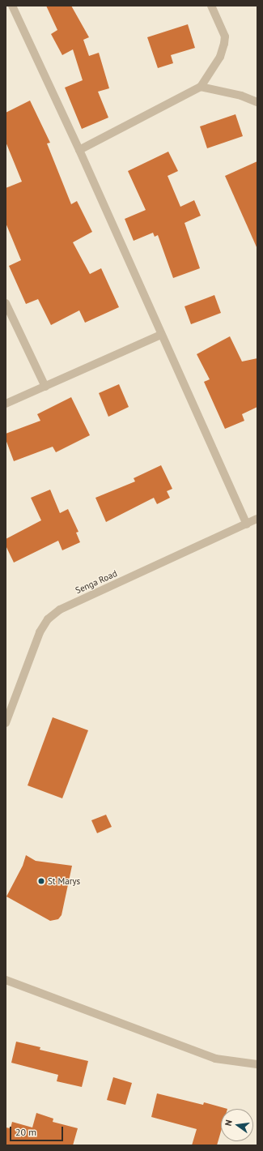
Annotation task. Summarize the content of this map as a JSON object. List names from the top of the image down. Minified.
{"streets":{"street":["Senga Road"]},"places":["St Marys"],"scale_bar":"20 m","north":"left"}
